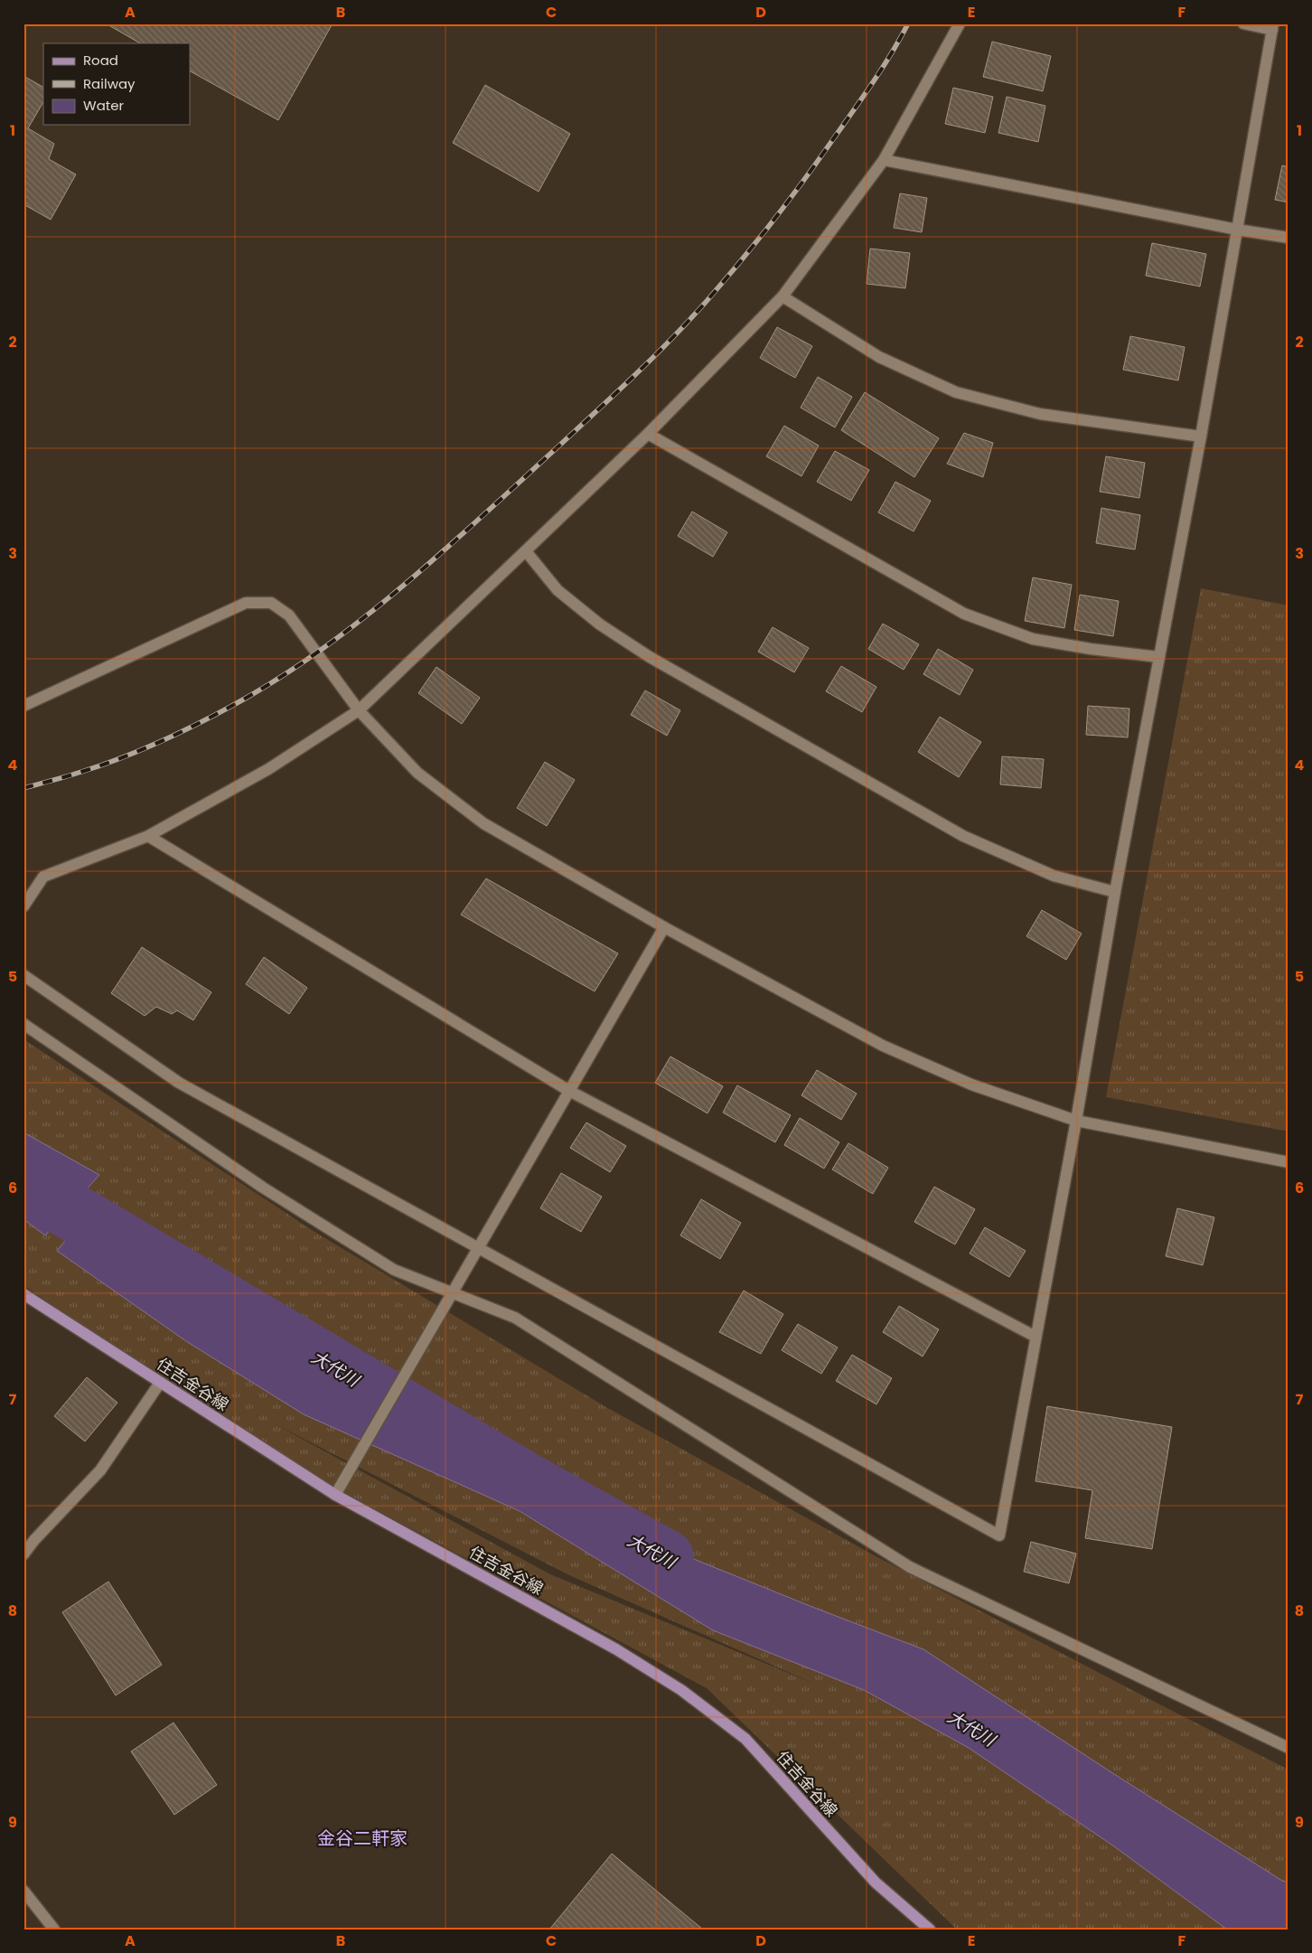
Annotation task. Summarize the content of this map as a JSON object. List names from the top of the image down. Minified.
{"streets":{"main road":["住吉金谷線"]},"districts":["金谷二軒家"],"water":["大代川"],"legend":["Road","Railway","Water"],"grid":{"columns":["A","B","C","D","E","F"],"rows":["1","2","3","4","5","6","7","8","9"]}}
